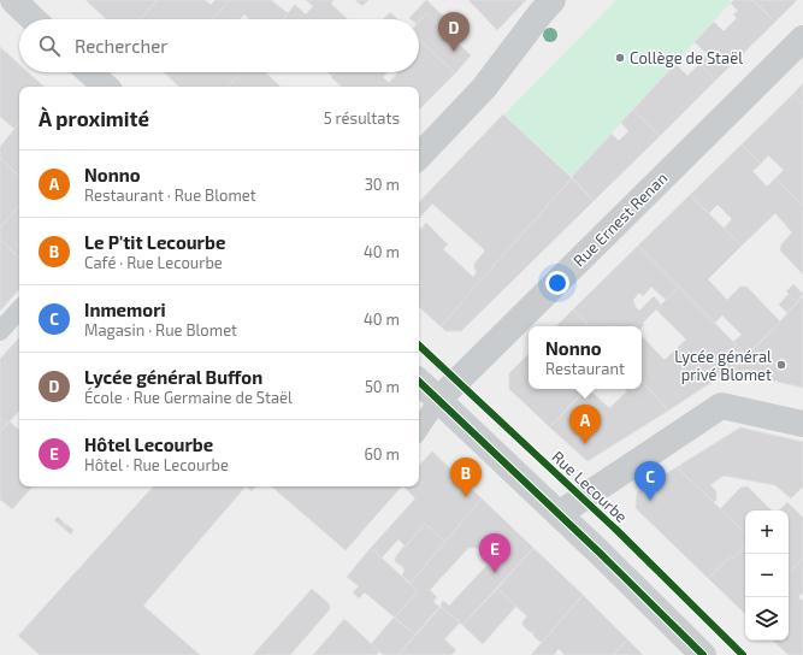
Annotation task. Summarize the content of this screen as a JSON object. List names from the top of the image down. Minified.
{"streets":{"street":["Rue Ernest Renan"],"cycle path":["Rue Lecourbe"]},"places":["Collège de Staël","Lycée général privé Blomet"],"page":{"pins":["D","A","B","C","E"],"search":"Rechercher","heading":["À proximité","5 résultats"],"list":[{"mark":"A","name":"Nonno","note":"Restaurant · Rue Blomet","value":"30 m"},{"mark":"B","name":"Le P'tit Lecourbe","note":"Café · Rue Lecourbe","value":"40 m"},{"mark":"C","name":"Inmemori","note":"Magasin · Rue Blomet","value":"40 m"},{"mark":"D","name":"Lycée général Buffon","note":"École · Rue Germaine de Staël","value":"50 m"},{"mark":"E","name":"Hôtel Lecourbe","note":"Hôtel · Rue Lecourbe","value":"60 m"}],"popup":["Nonno","Restaurant"],"map_buttons":["+","−"]}}
